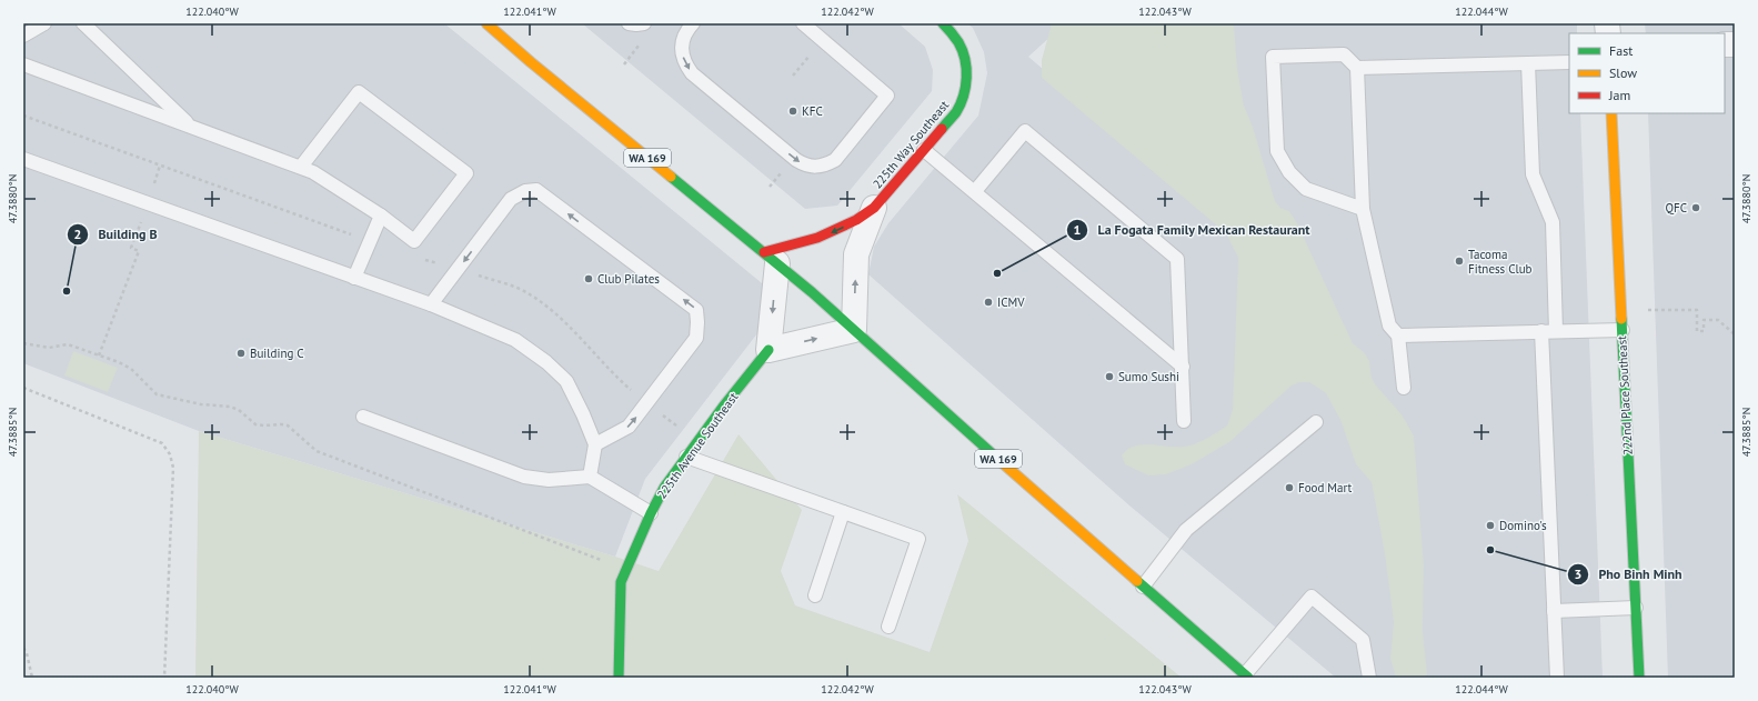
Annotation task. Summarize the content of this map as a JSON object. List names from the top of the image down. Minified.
{"streets":{"street":["225th Way Southeast","WA 169","222nd Place Southeast","225th Avenue Southeast"]},"places":["KFC","QFC","Tacoma Fitness Club","La Fogata Family Mexican Restaurant","Club Pilates","Building B","ICMV","Building C","Sumo Sushi","Food Mart","Domino's","Pho Binh Minh"],"legend":["Fast","Slow","Jam"],"coordinates":["122.040°W","122.041°W","122.042°W","122.043°W","122.044°W","47.3880°N","47.3885°N"]}
